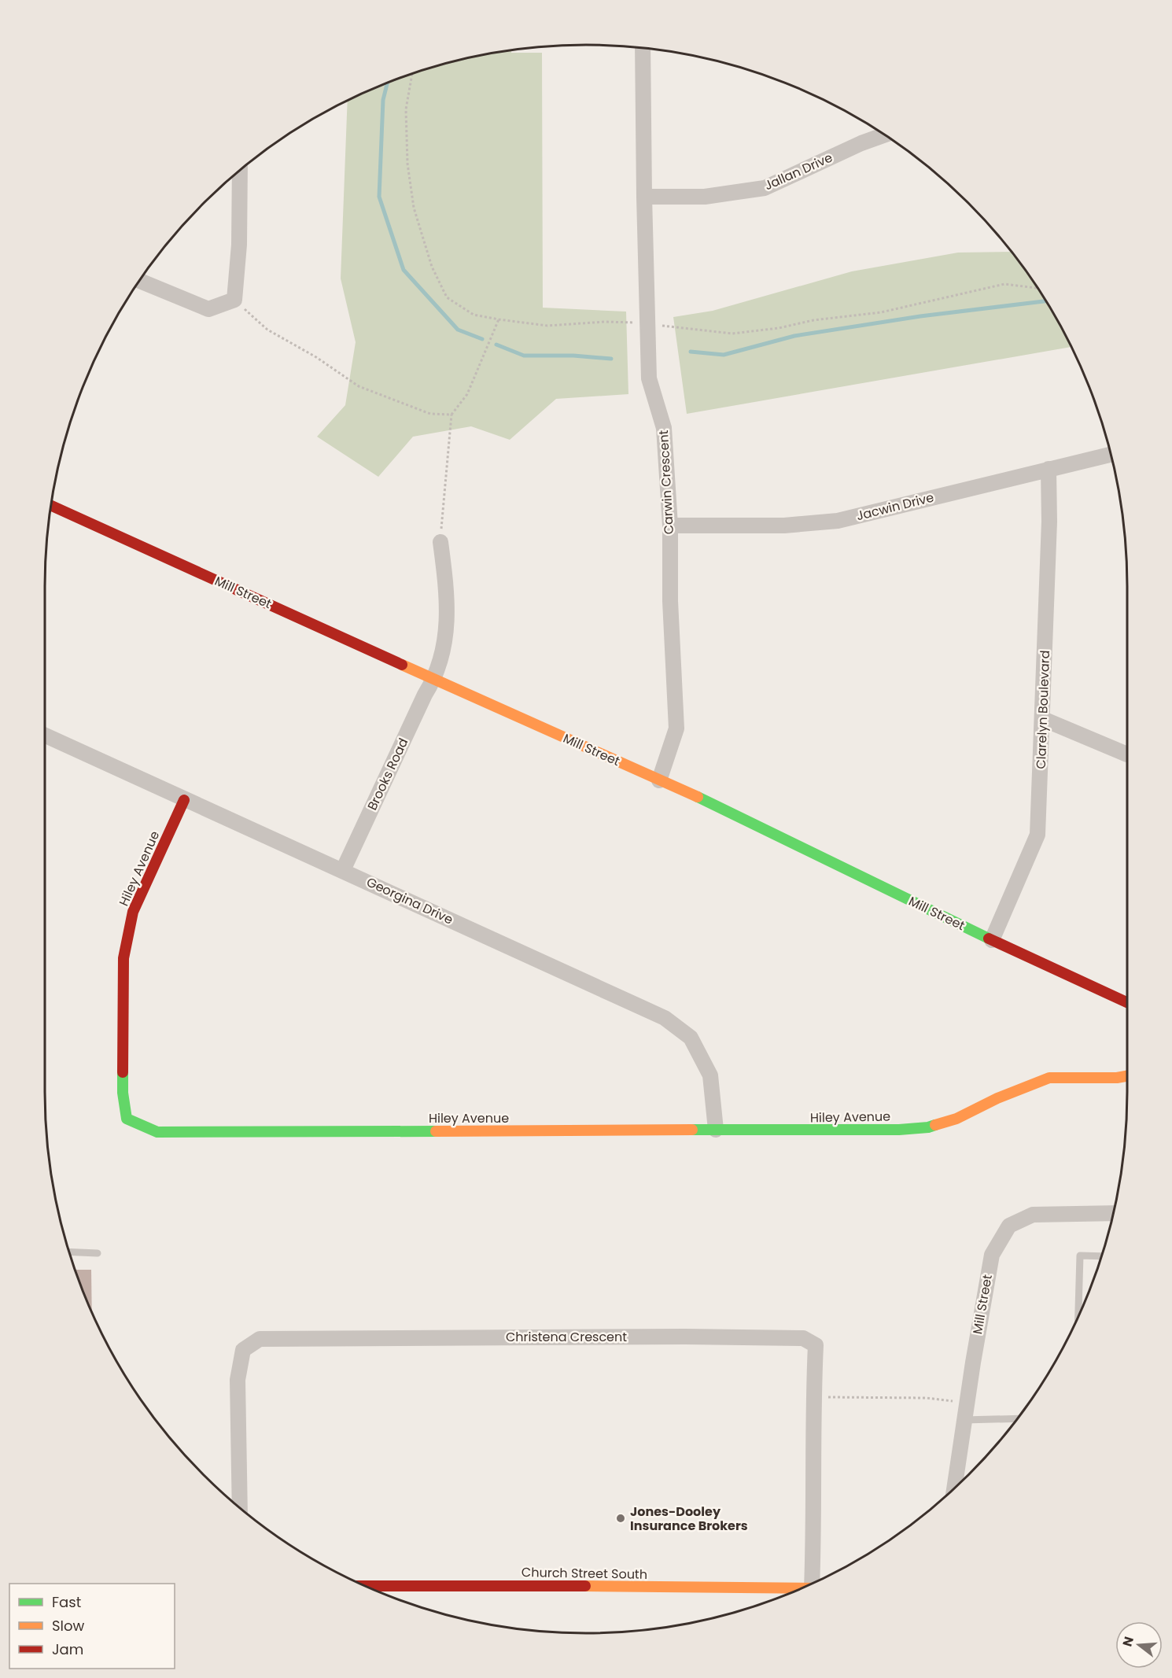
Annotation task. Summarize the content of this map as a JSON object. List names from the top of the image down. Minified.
{"streets":{"street":["Jallan Drive","Carwin Crescent","Jacwin Drive","Mill Street","Clarelyn Boulevard","Brooks Road","Hiley Avenue","Georgina Drive","Christena Crescent","Church Street South"]},"crossings":[["Jallan Drive","Carwin Crescent"],["Carwin Crescent","Jacwin Drive"],["Carwin Crescent","Mill Street"],["Jacwin Drive","Clarelyn Boulevard"],["Mill Street","Clarelyn Boulevard"],["Mill Street","Brooks Road"],["Brooks Road","Georgina Drive"],["Hiley Avenue","Georgina Drive"]],"places":["Jones-Dooley Insurance Brokers"],"legend":["Fast","Slow","Jam"],"north":"left"}
